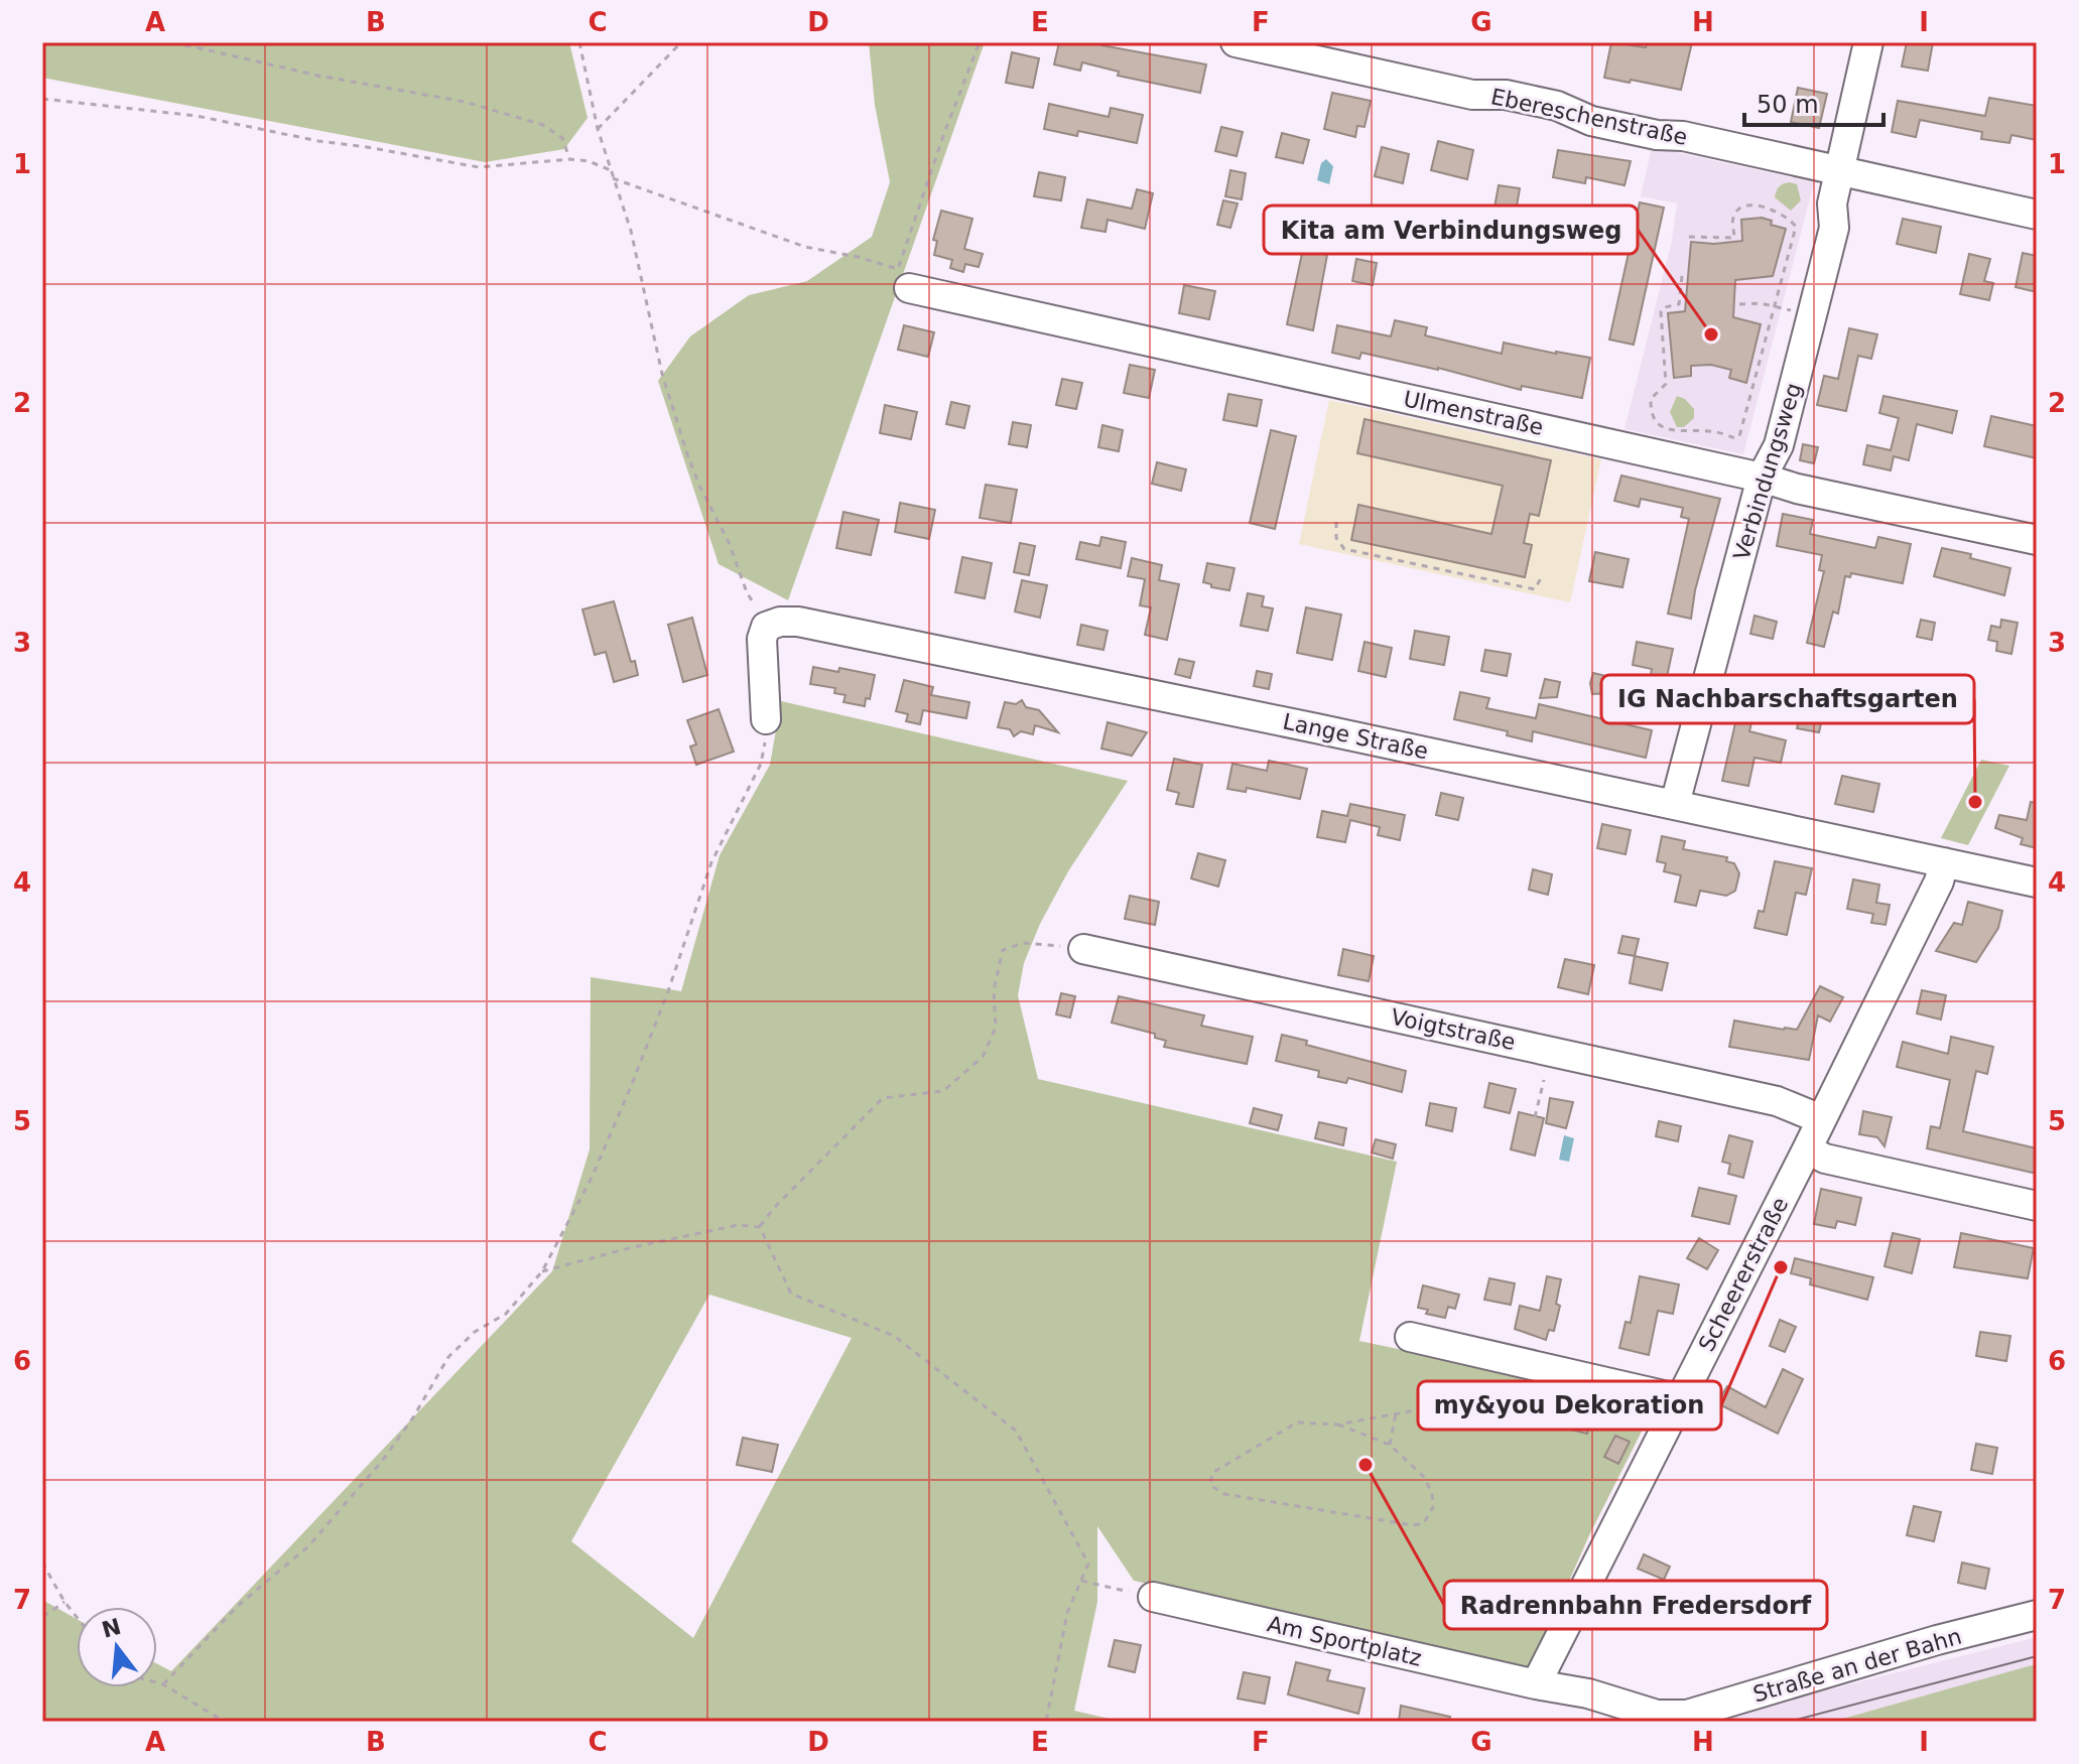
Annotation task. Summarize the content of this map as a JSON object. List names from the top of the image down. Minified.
{"streets":{"street":["Ebereschenstraße","Ulmenstraße","Verbindungsweg","Lange Straße","Voigtstraße","Scheererstraße","Am Sportplatz","Straße an der Bahn"]},"crossings":[["Ebereschenstraße","Verbindungsweg"],["Ulmenstraße","Verbindungsweg"],["Verbindungsweg","Lange Straße"],["Lange Straße","Scheererstraße"],["Voigtstraße","Scheererstraße"],["Scheererstraße","Am Sportplatz"],["Scheererstraße","Straße an der Bahn"],["Am Sportplatz","Straße an der Bahn"]],"places":["Kita am Verbindungsweg","IG Nachbarschaftsgarten","my&you Dekoration","Radrennbahn Fredersdorf"],"scale_bar":"50 m","north":"top","grid":{"columns":["A","B","C","D","E","F","G","H","I"],"rows":["1","2","3","4","5","6","7"]}}
